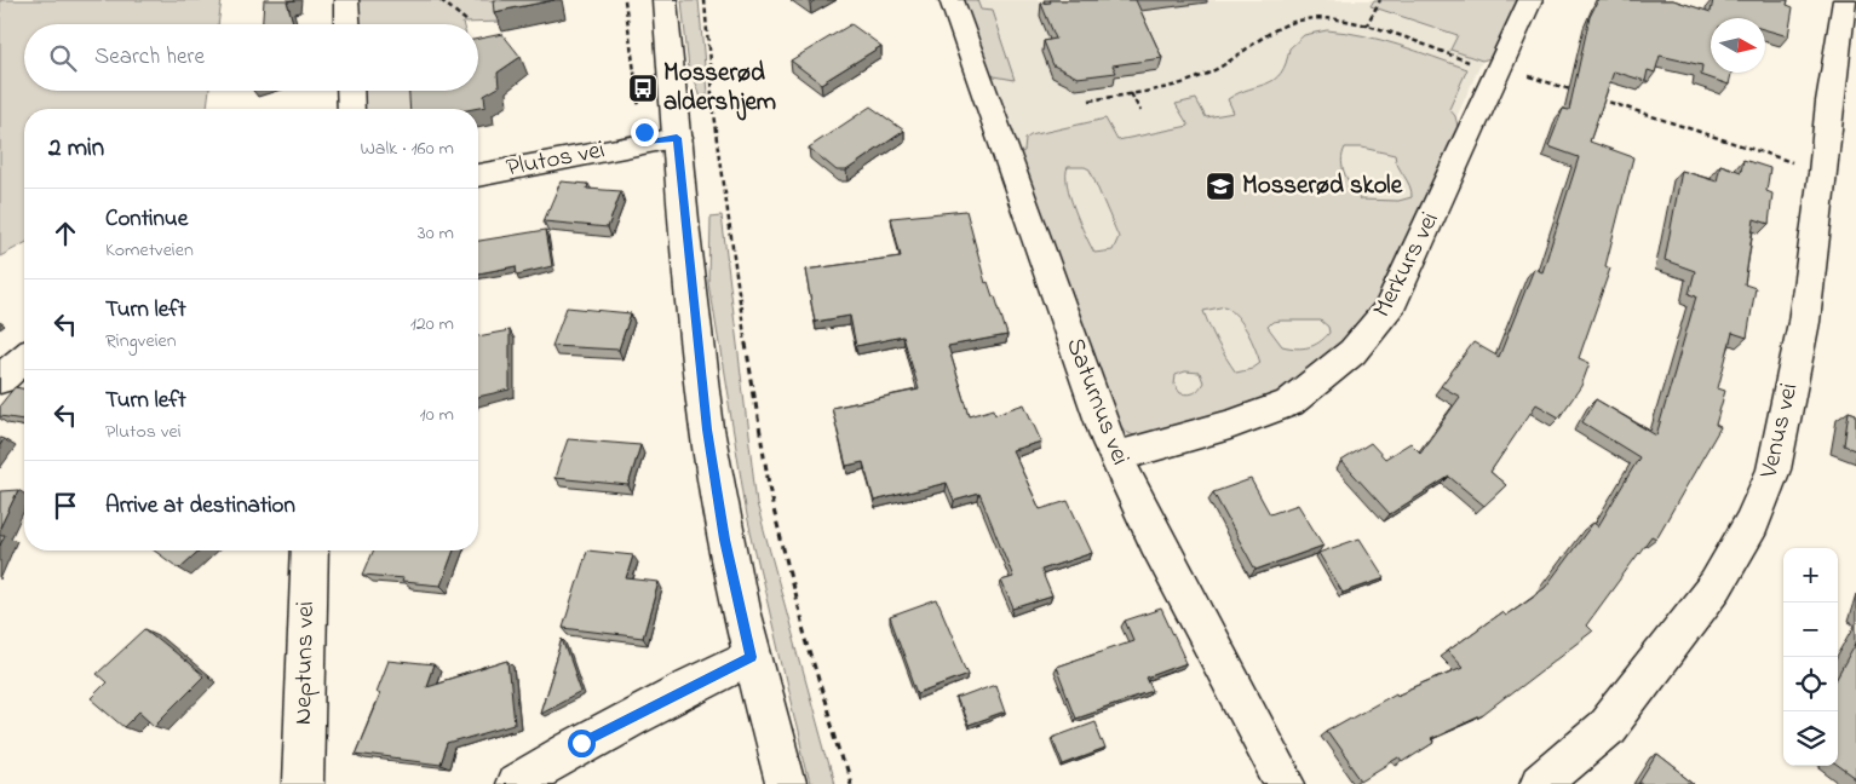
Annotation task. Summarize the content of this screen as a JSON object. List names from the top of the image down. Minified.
{"streets":{"street":["Plutos vei","Merkurs vei","Saturnus vei","Venus vei","Neptuns vei"]},"crossings":[["Merkurs vei","Saturnus vei"]],"places":{"bus stop":["Mosserød aldershjem"],"school or university":["Mosserød skole"]},"north":"right","page":{"search":"Search here","heading":["2 min","Walk · 160 m"],"list":[["Continue","Kometveien","30 m"],["Turn left","Ringveien","120 m"],["Turn left","Plutos vei","10 m"],"Arrive at destination"],"map_buttons":["+","−"]}}
